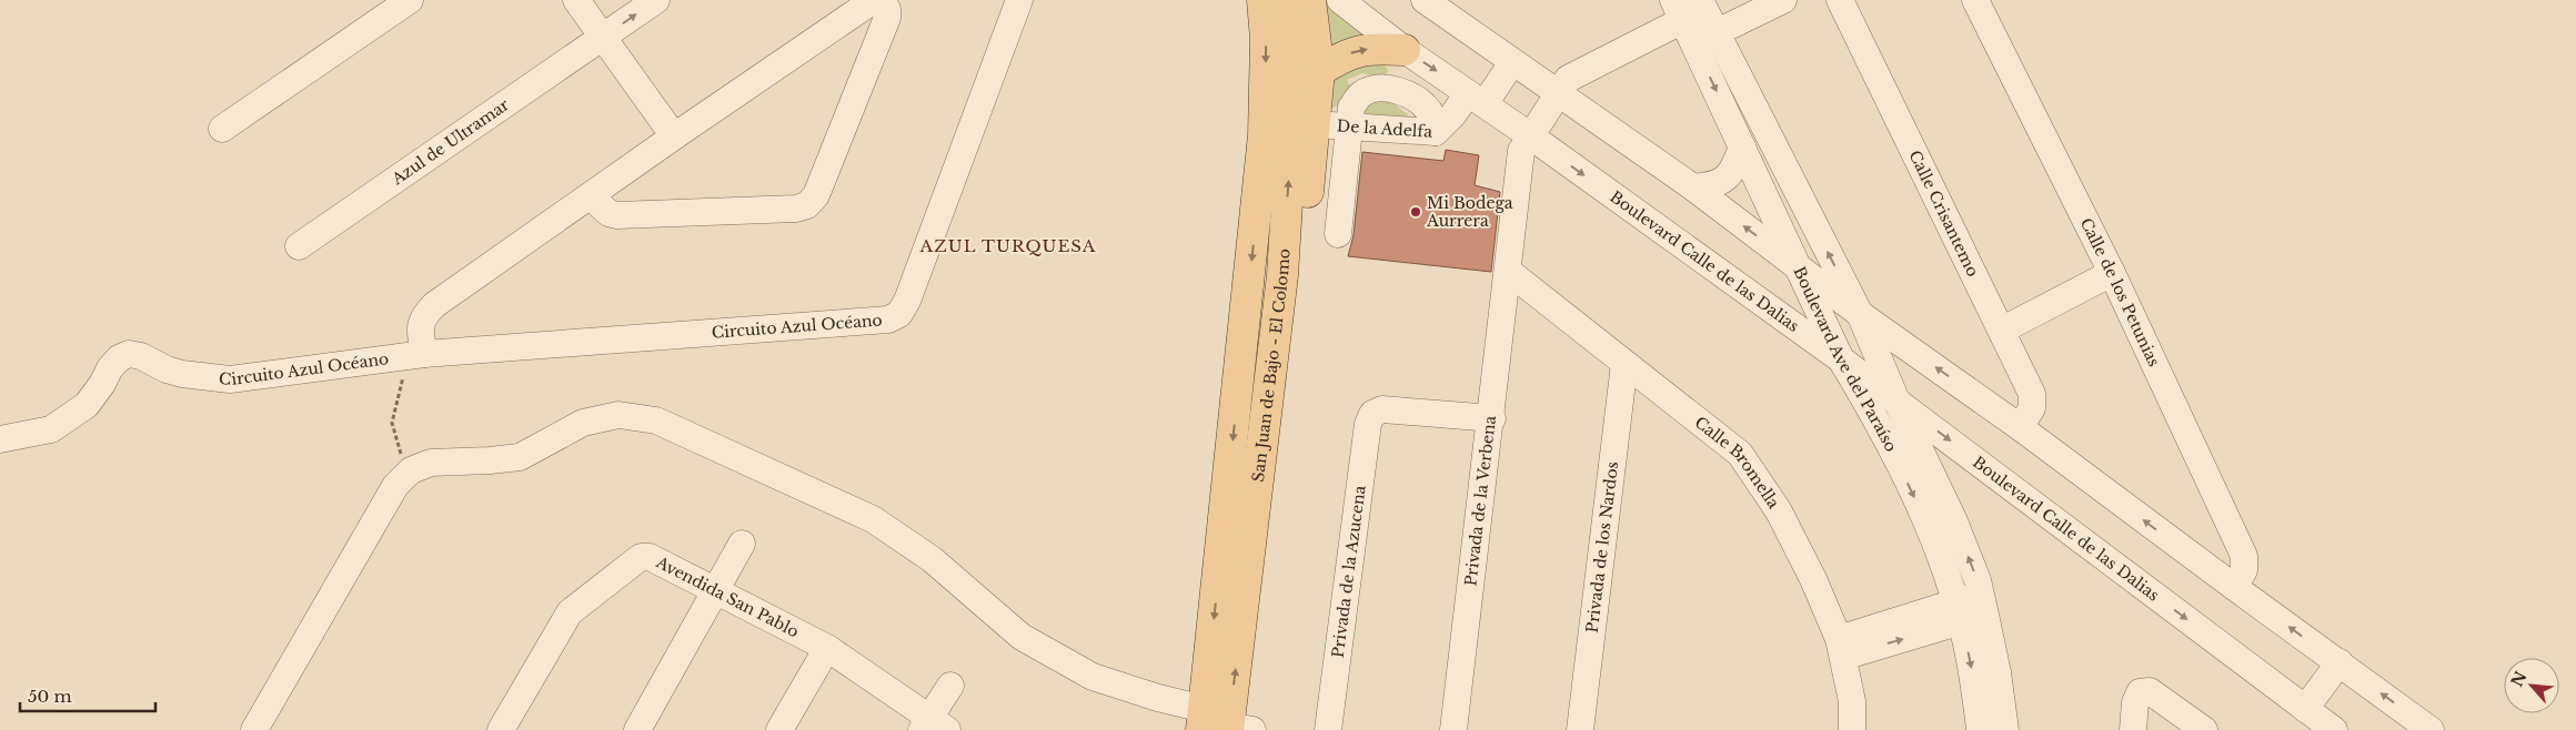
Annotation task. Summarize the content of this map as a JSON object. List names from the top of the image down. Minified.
{"streets":{"main road":["San Juan de Bajo - El Colomo"],"street":["De la Adelfa","Azul de Ultramar","Calle Crisantemo","Boulevard Calle de las Dalias","Calle de los Petunias","Circuito Azul Océano","Boulevard Ave del Paraíso","Calle Bromella","Privada de la Verbena","Privada de los Nardos","Privada de la Azucena","Avendida San Pablo"]},"crossings":[["De la Adelfa","Boulevard Calle de las Dalias"],["Boulevard Calle de las Dalias","Boulevard Ave del Paraíso"],["Boulevard Calle de las Dalias","Privada de la Verbena"],["Boulevard Ave del Paraíso","Privada de la Verbena"],["Calle Bromella","Privada de la Verbena"],["Calle Bromella","Privada de los Nardos"],["Privada de la Verbena","Privada de la Azucena"]],"districts":["AZUL TURQUESA"],"places":["Mi Bodega Aurrera"],"scale_bar":"50 m","north":"top left"}
